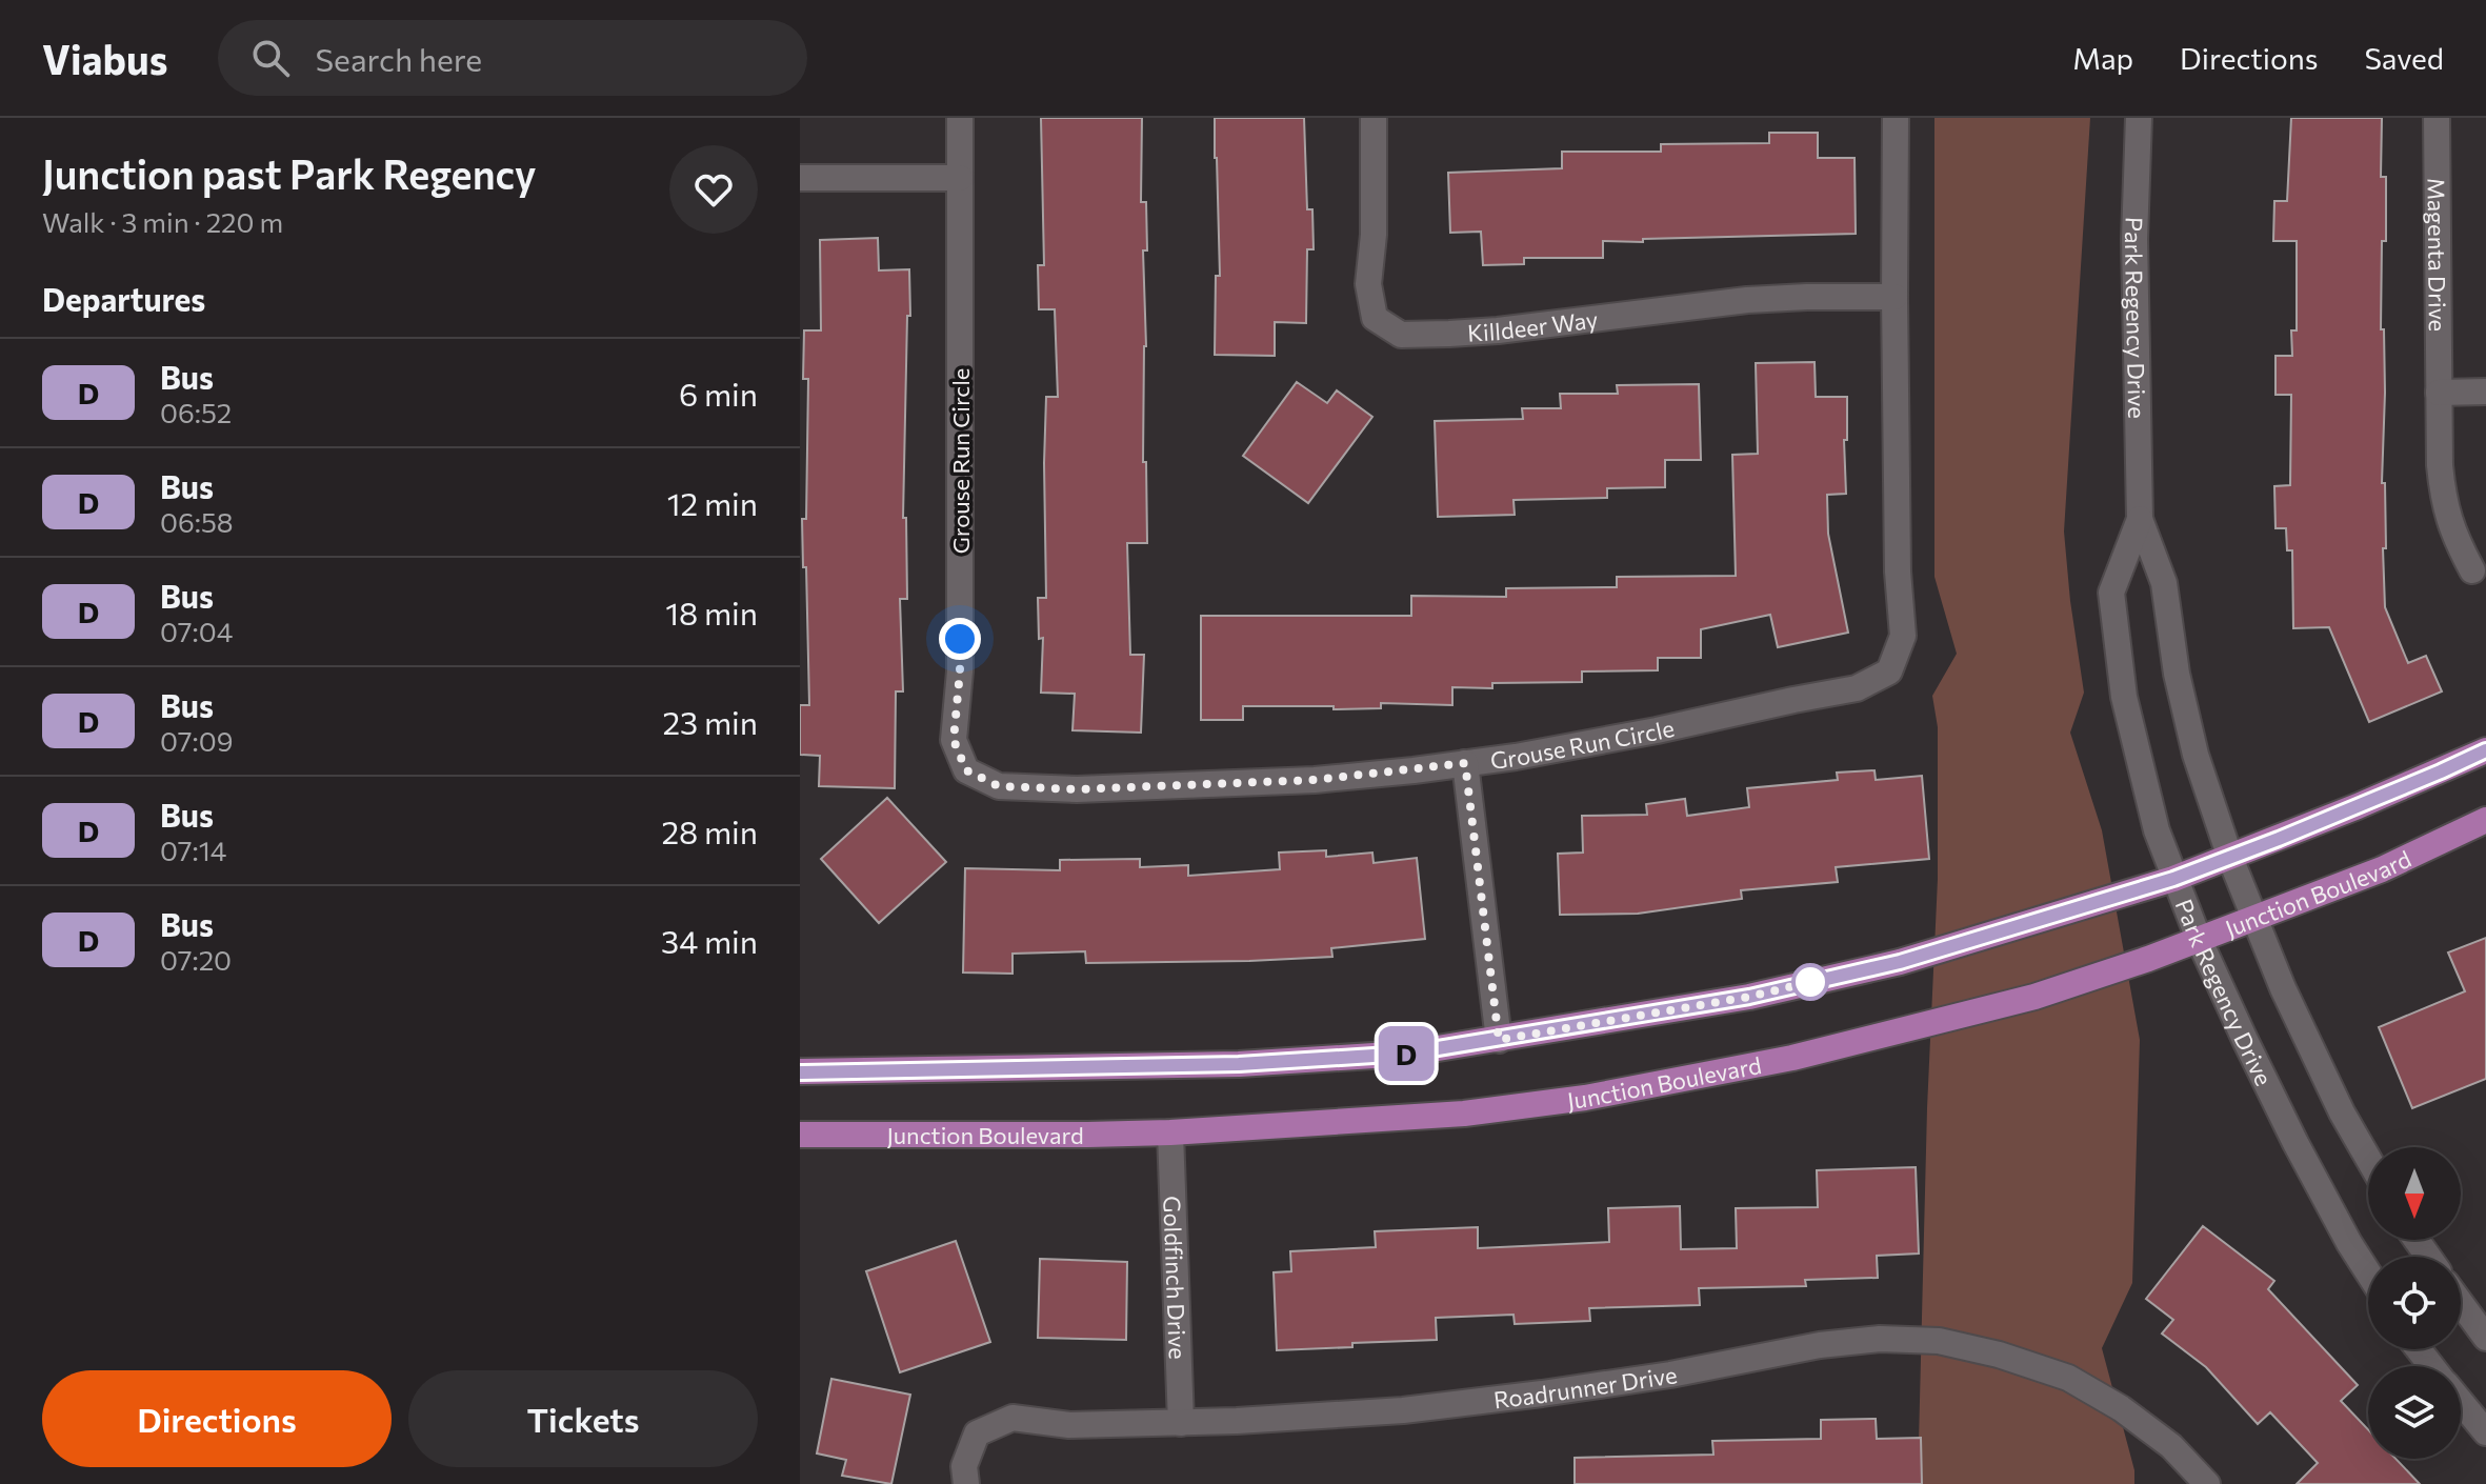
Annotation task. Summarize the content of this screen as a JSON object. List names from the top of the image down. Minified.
{"streets":{"main road":["Junction Boulevard"],"street":["Magenta Drive","Park Regency Drive","Killdeer Way","Grouse Run Circle","Goldfinch Drive","Roadrunner Drive"]},"crossings":[["Park Regency Drive","Junction Boulevard"],["Killdeer Way","Grouse Run Circle"],["Junction Boulevard","Goldfinch Drive"],["Goldfinch Drive","Roadrunner Drive"]],"lines":["bus line D"],"north":"bottom","page":{"header":"Viabus","search":"Search here","nav":["Map","Directions","Saved"],"heading":[["Junction past Park Regency","Walk · 3 min · 220 m"],"Departures"],"on_map":"D","list":[{"mark":"D","name":"Bus","note":"06:52","value":"6 min"},{"mark":"D","name":"Bus","note":"06:58","value":"12 min"},{"mark":"D","name":"Bus","note":"07:04","value":"18 min"},{"mark":"D","name":"Bus","note":"07:09","value":"23 min"},{"mark":"D","name":"Bus","note":"07:14","value":"28 min"},{"mark":"D","name":"Bus","note":"07:20","value":"34 min"}],"buttons":["Directions","Tickets"]}}
